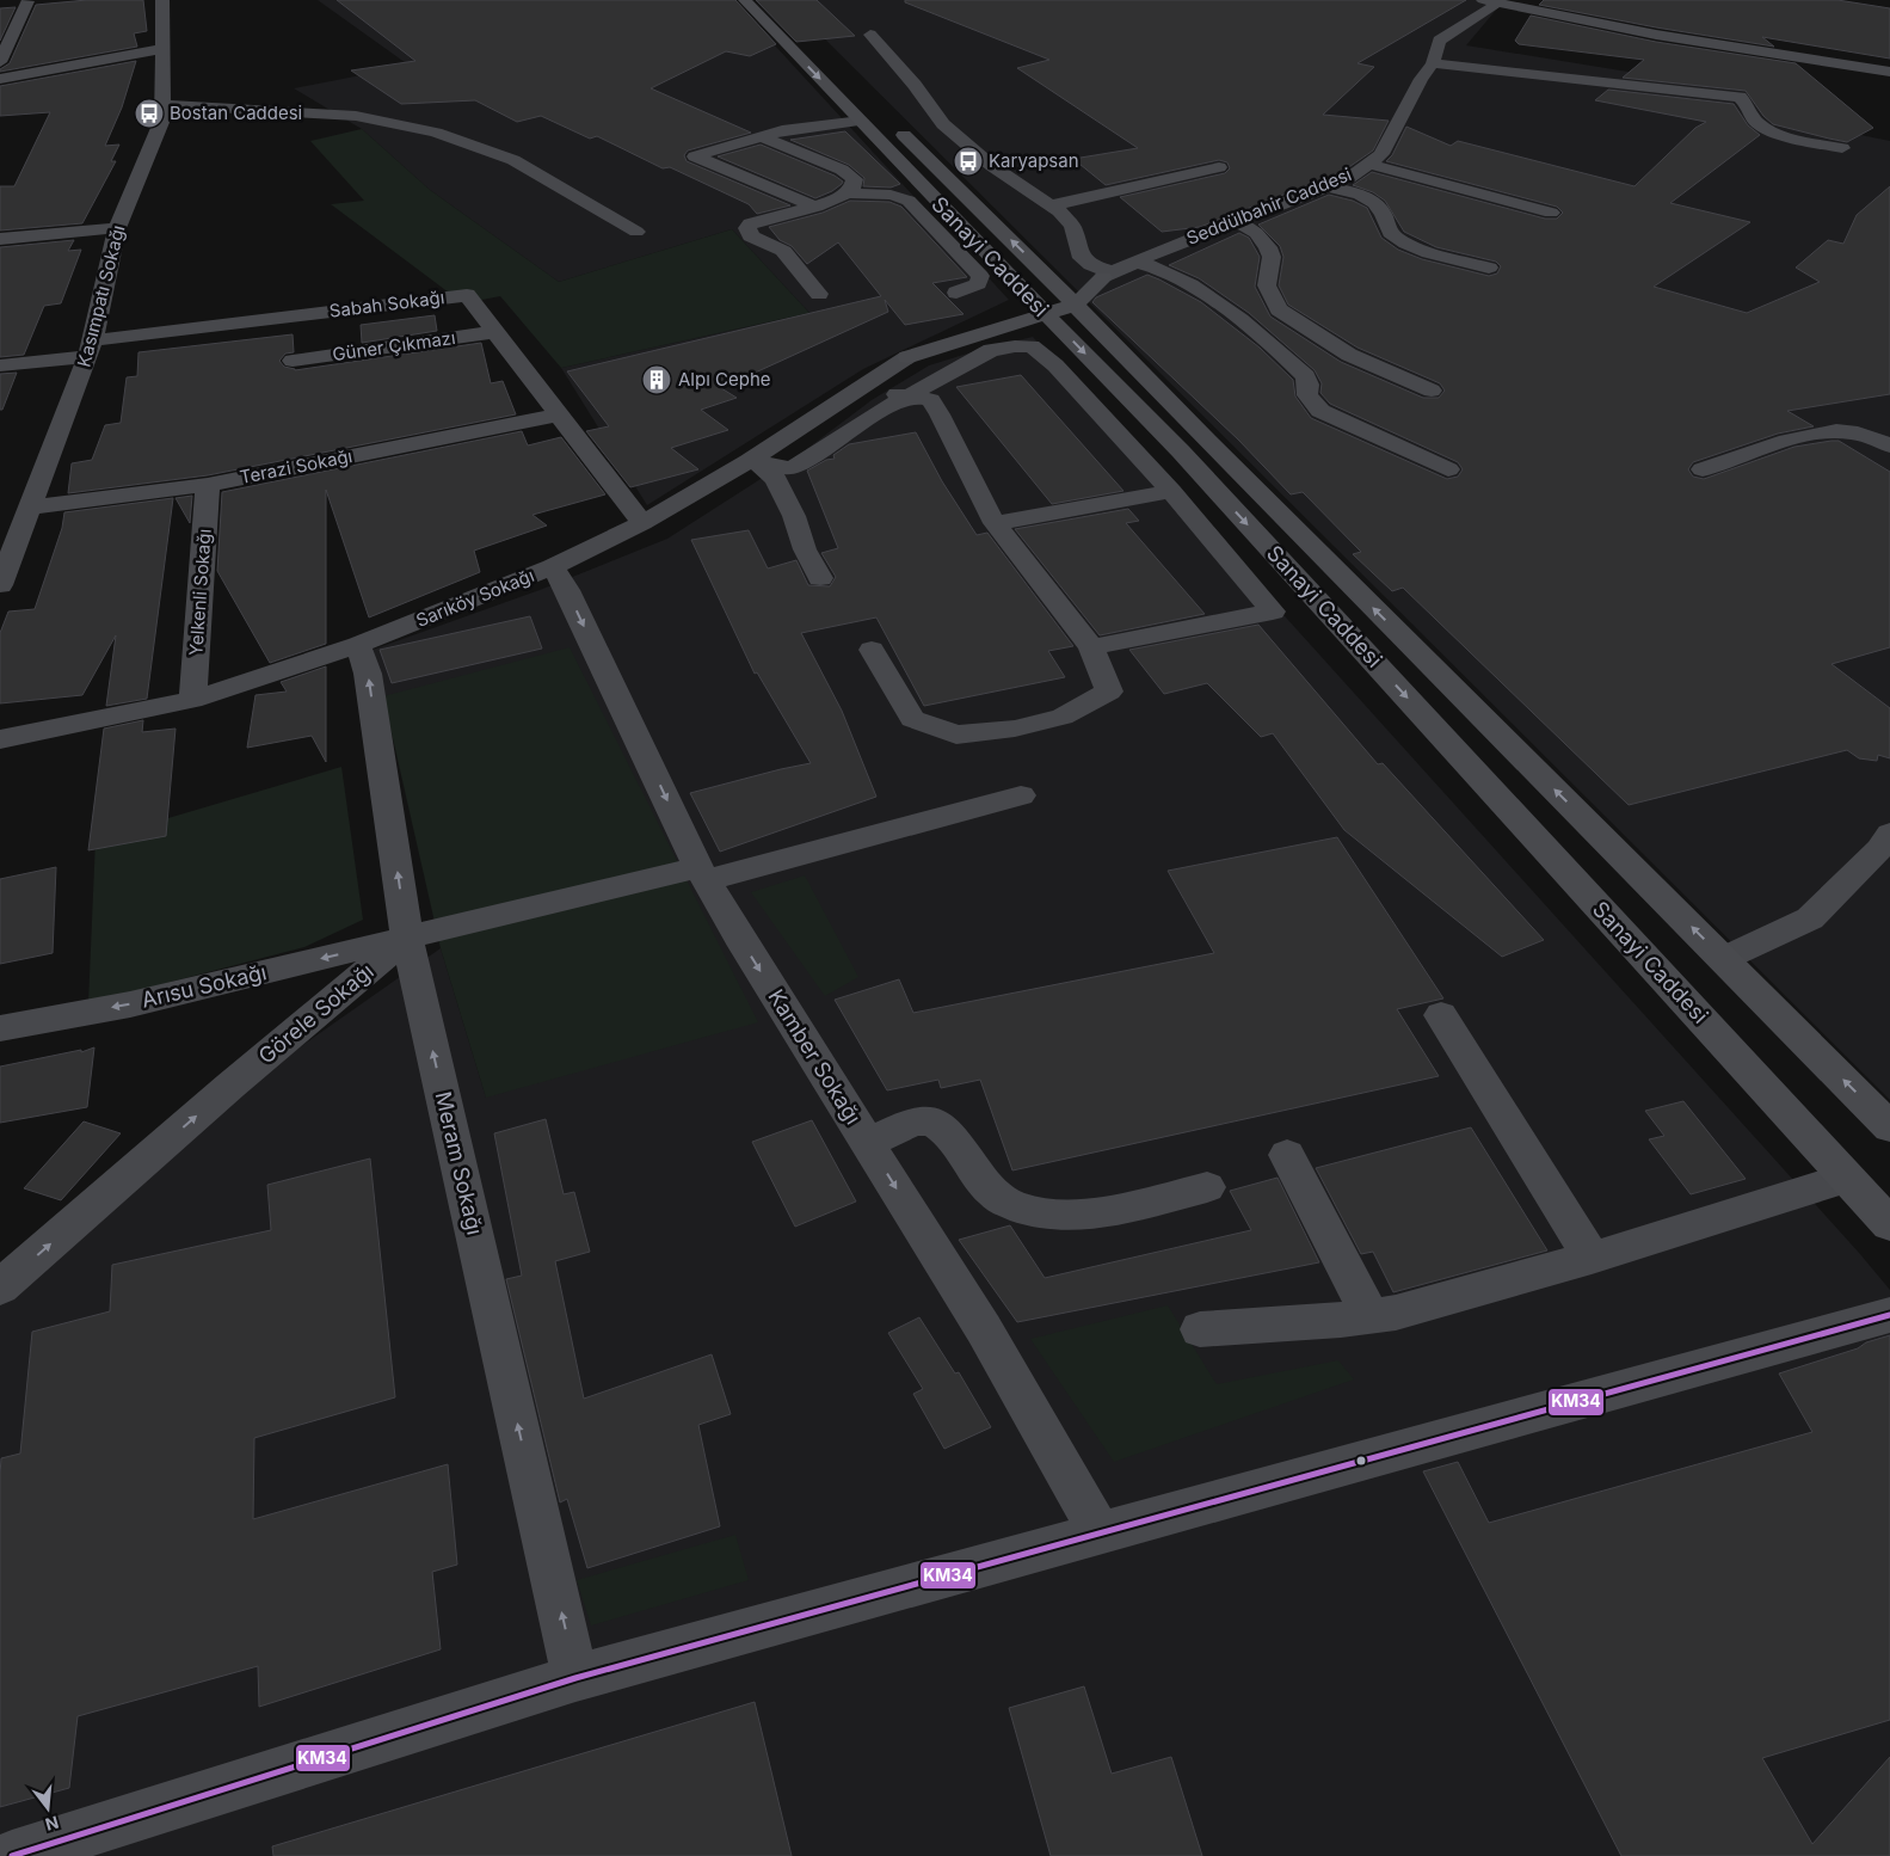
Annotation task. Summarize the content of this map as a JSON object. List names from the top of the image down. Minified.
{"streets":{"main road":["Sanayi Caddesi"],"street":["Seddülbahir Caddesi","Kasımpatı Sokağı","Sabah Sokağı","Güner Çıkmazı","Terazi Sokağı","Yelkenli Sokağı","Sarıköy Sokağı","Arısu Sokağı","Görele Sokağı","Kamber Sokağı","Meram Sokağı"]},"crossings":[["Kasımpatı Sokağı","Sabah Sokağı"],["Kasımpatı Sokağı","Terazi Sokağı"],["Sabah Sokağı","Güner Çıkmazı"],["Sabah Sokağı","Terazi Sokağı"],["Sabah Sokağı","Sarıköy Sokağı"],["Terazi Sokağı","Yelkenli Sokağı"],["Yelkenli Sokağı","Sarıköy Sokağı"],["Sarıköy Sokağı","Kamber Sokağı"],["Sarıköy Sokağı","Meram Sokağı"],["Arısu Sokağı","Görele Sokağı"],["Arısu Sokağı","Meram Sokağı"],["Görele Sokağı","Kamber Sokağı"],["Görele Sokağı","Meram Sokağı"]],"one_way":["Arısu Sokağı","Görele Sokağı","Kamber Sokağı","Meram Sokağı"],"places":{"bus stop":["Bostan Caddesi","Karyapsan"],"building":["Alpı Cephe"]},"lines":["transit line KM34"],"north":"bottom"}
